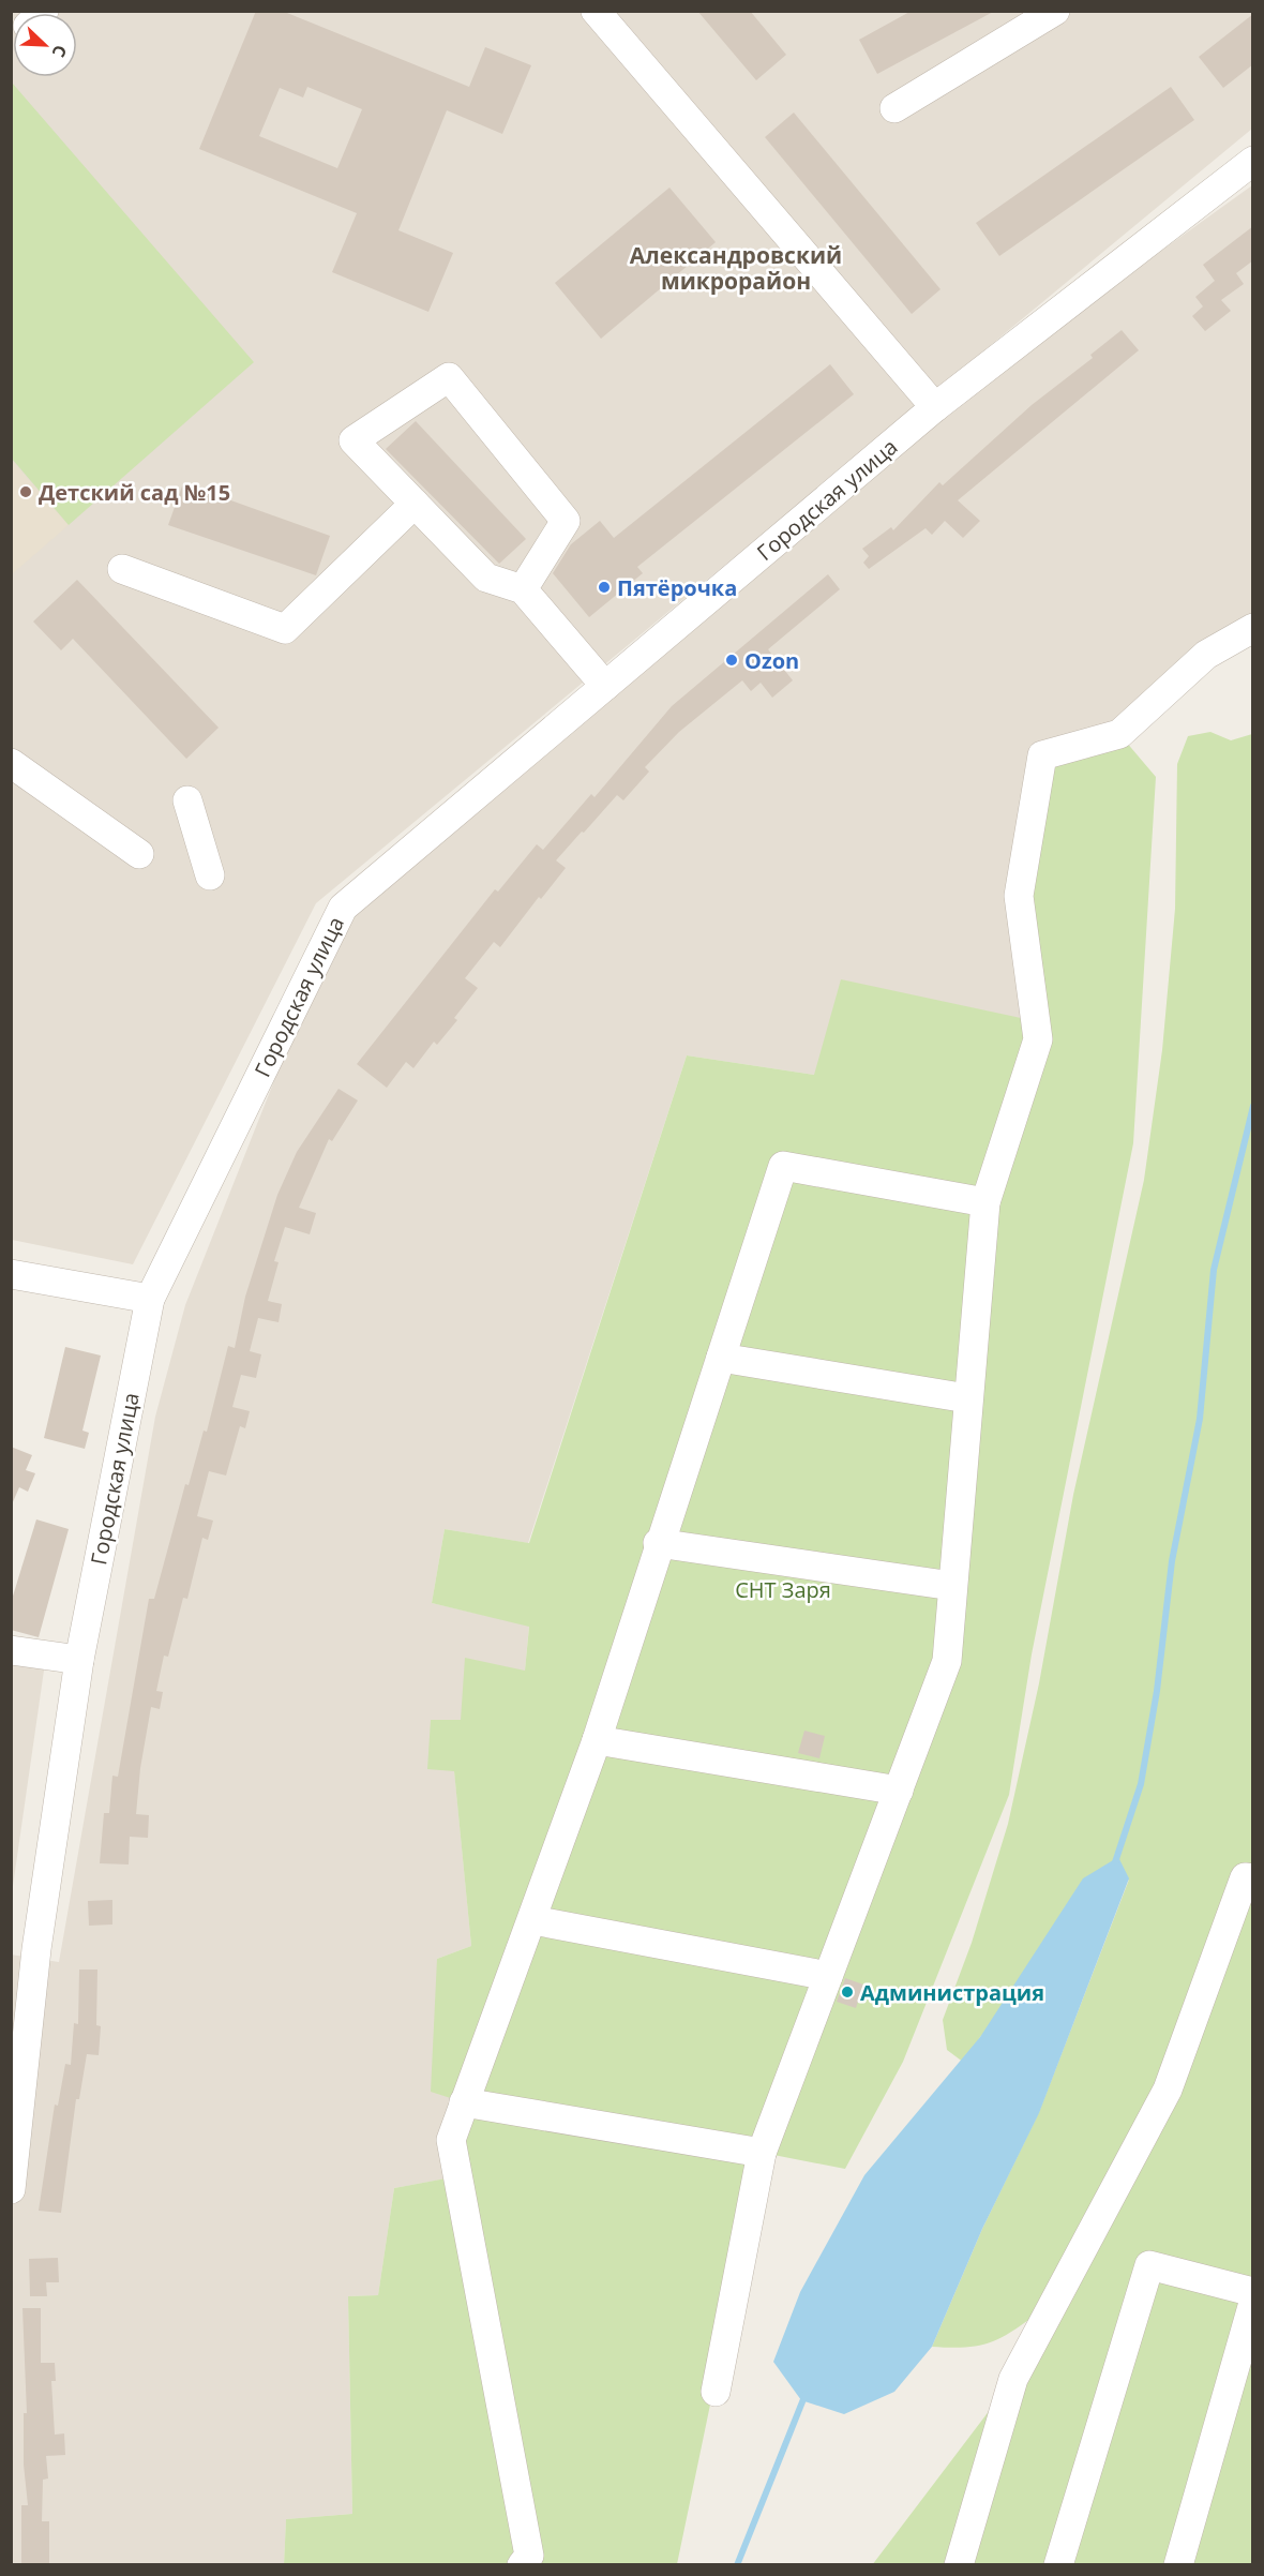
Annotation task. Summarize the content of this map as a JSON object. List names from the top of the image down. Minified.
{"streets":{"street":["Городская улица"]},"districts":["Александровский микрорайон"],"parks":["СНТ Заря"],"places":["Детский сад №15","Пятёрочка","Ozon","Администрация"],"north":"bottom right"}
